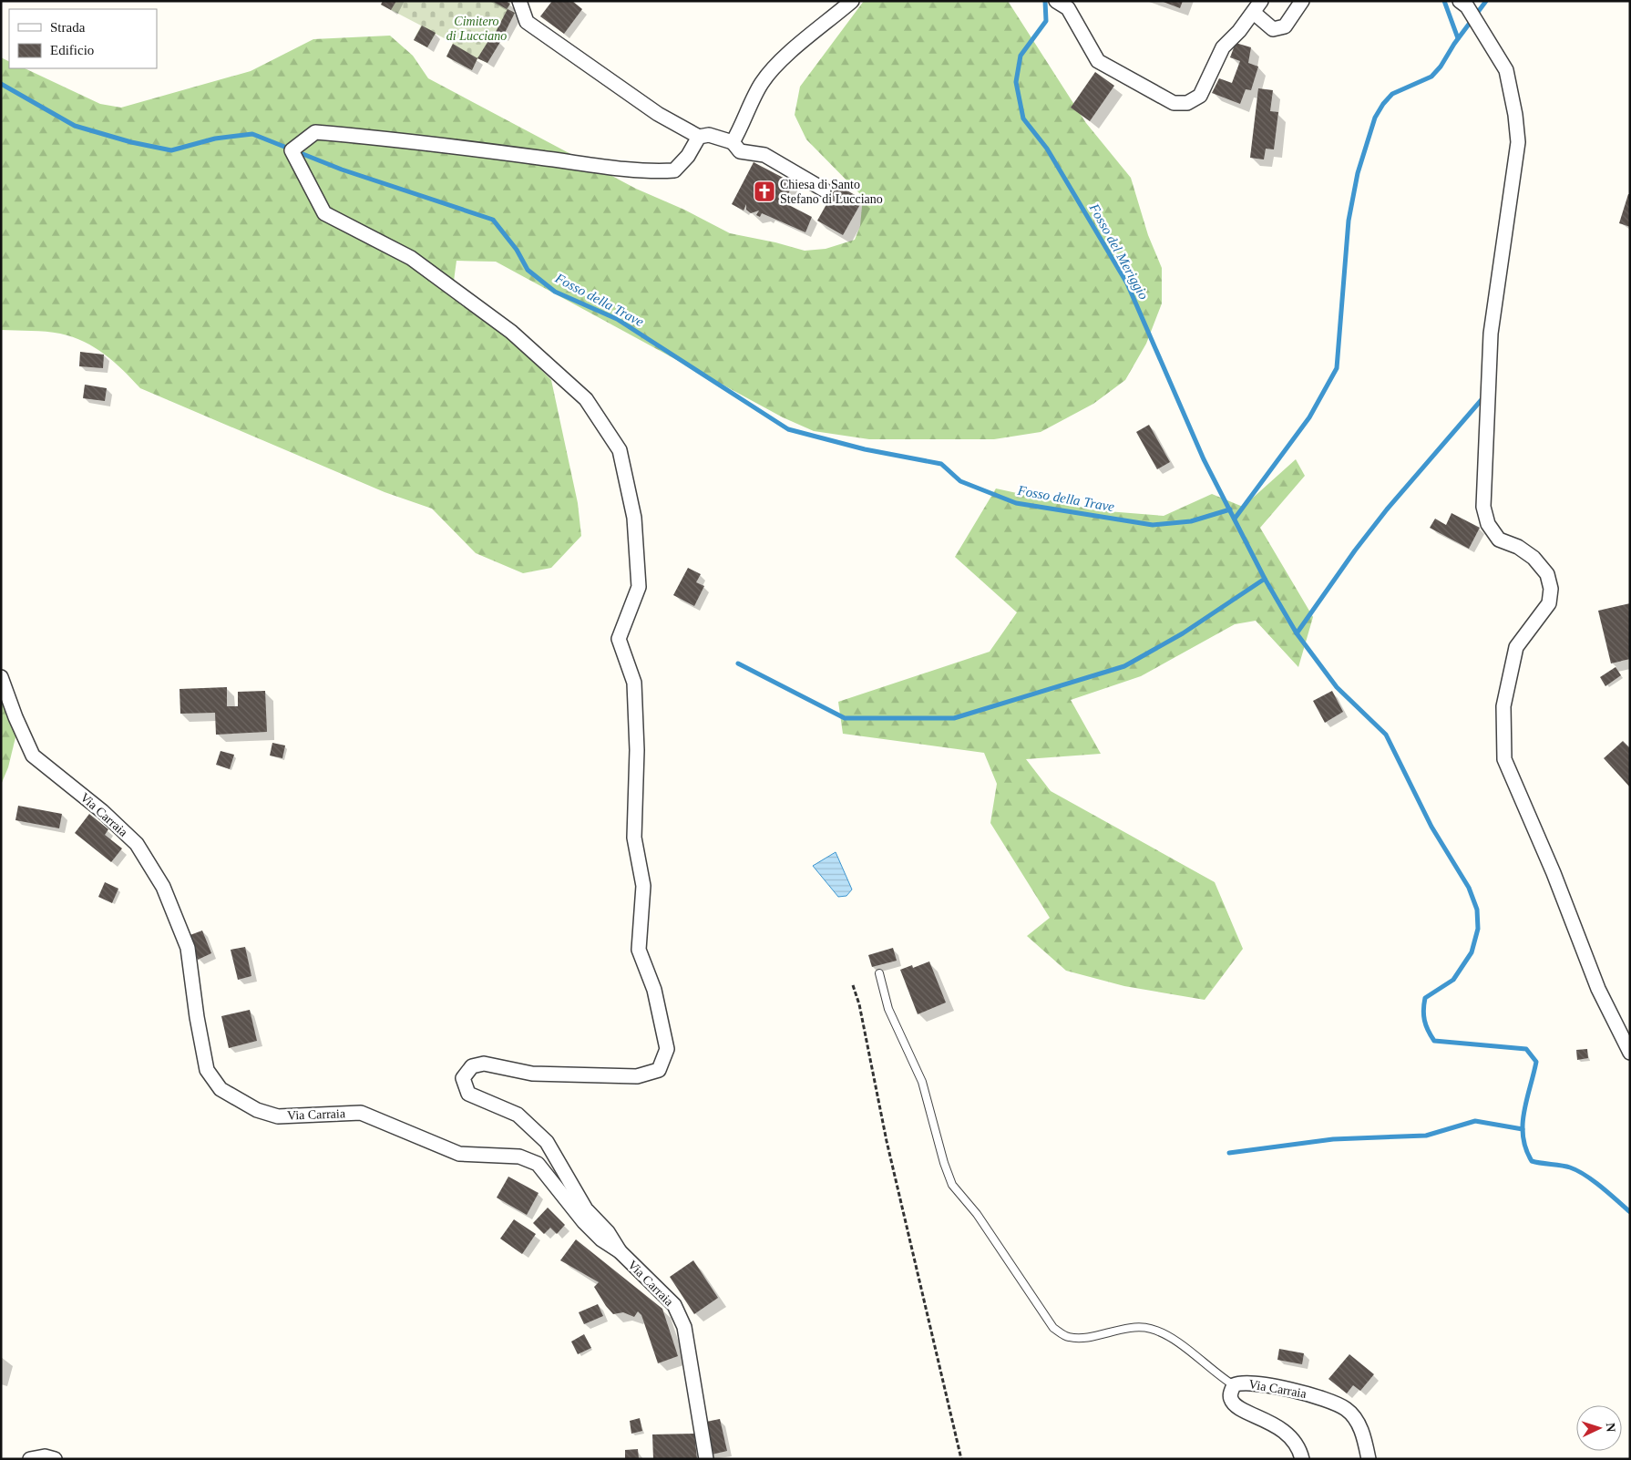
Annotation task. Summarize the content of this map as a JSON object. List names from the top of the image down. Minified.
{"streets":{"street":["Via Carraia"]},"water":["Fosso del Meriggio","Fosso della Trave"],"parks":["Cimitero di Lucciano"],"places":{"church":["Chiesa di Santo Stefano di Lucciano"]},"legend":["Strada","Edificio"],"north":"right"}
